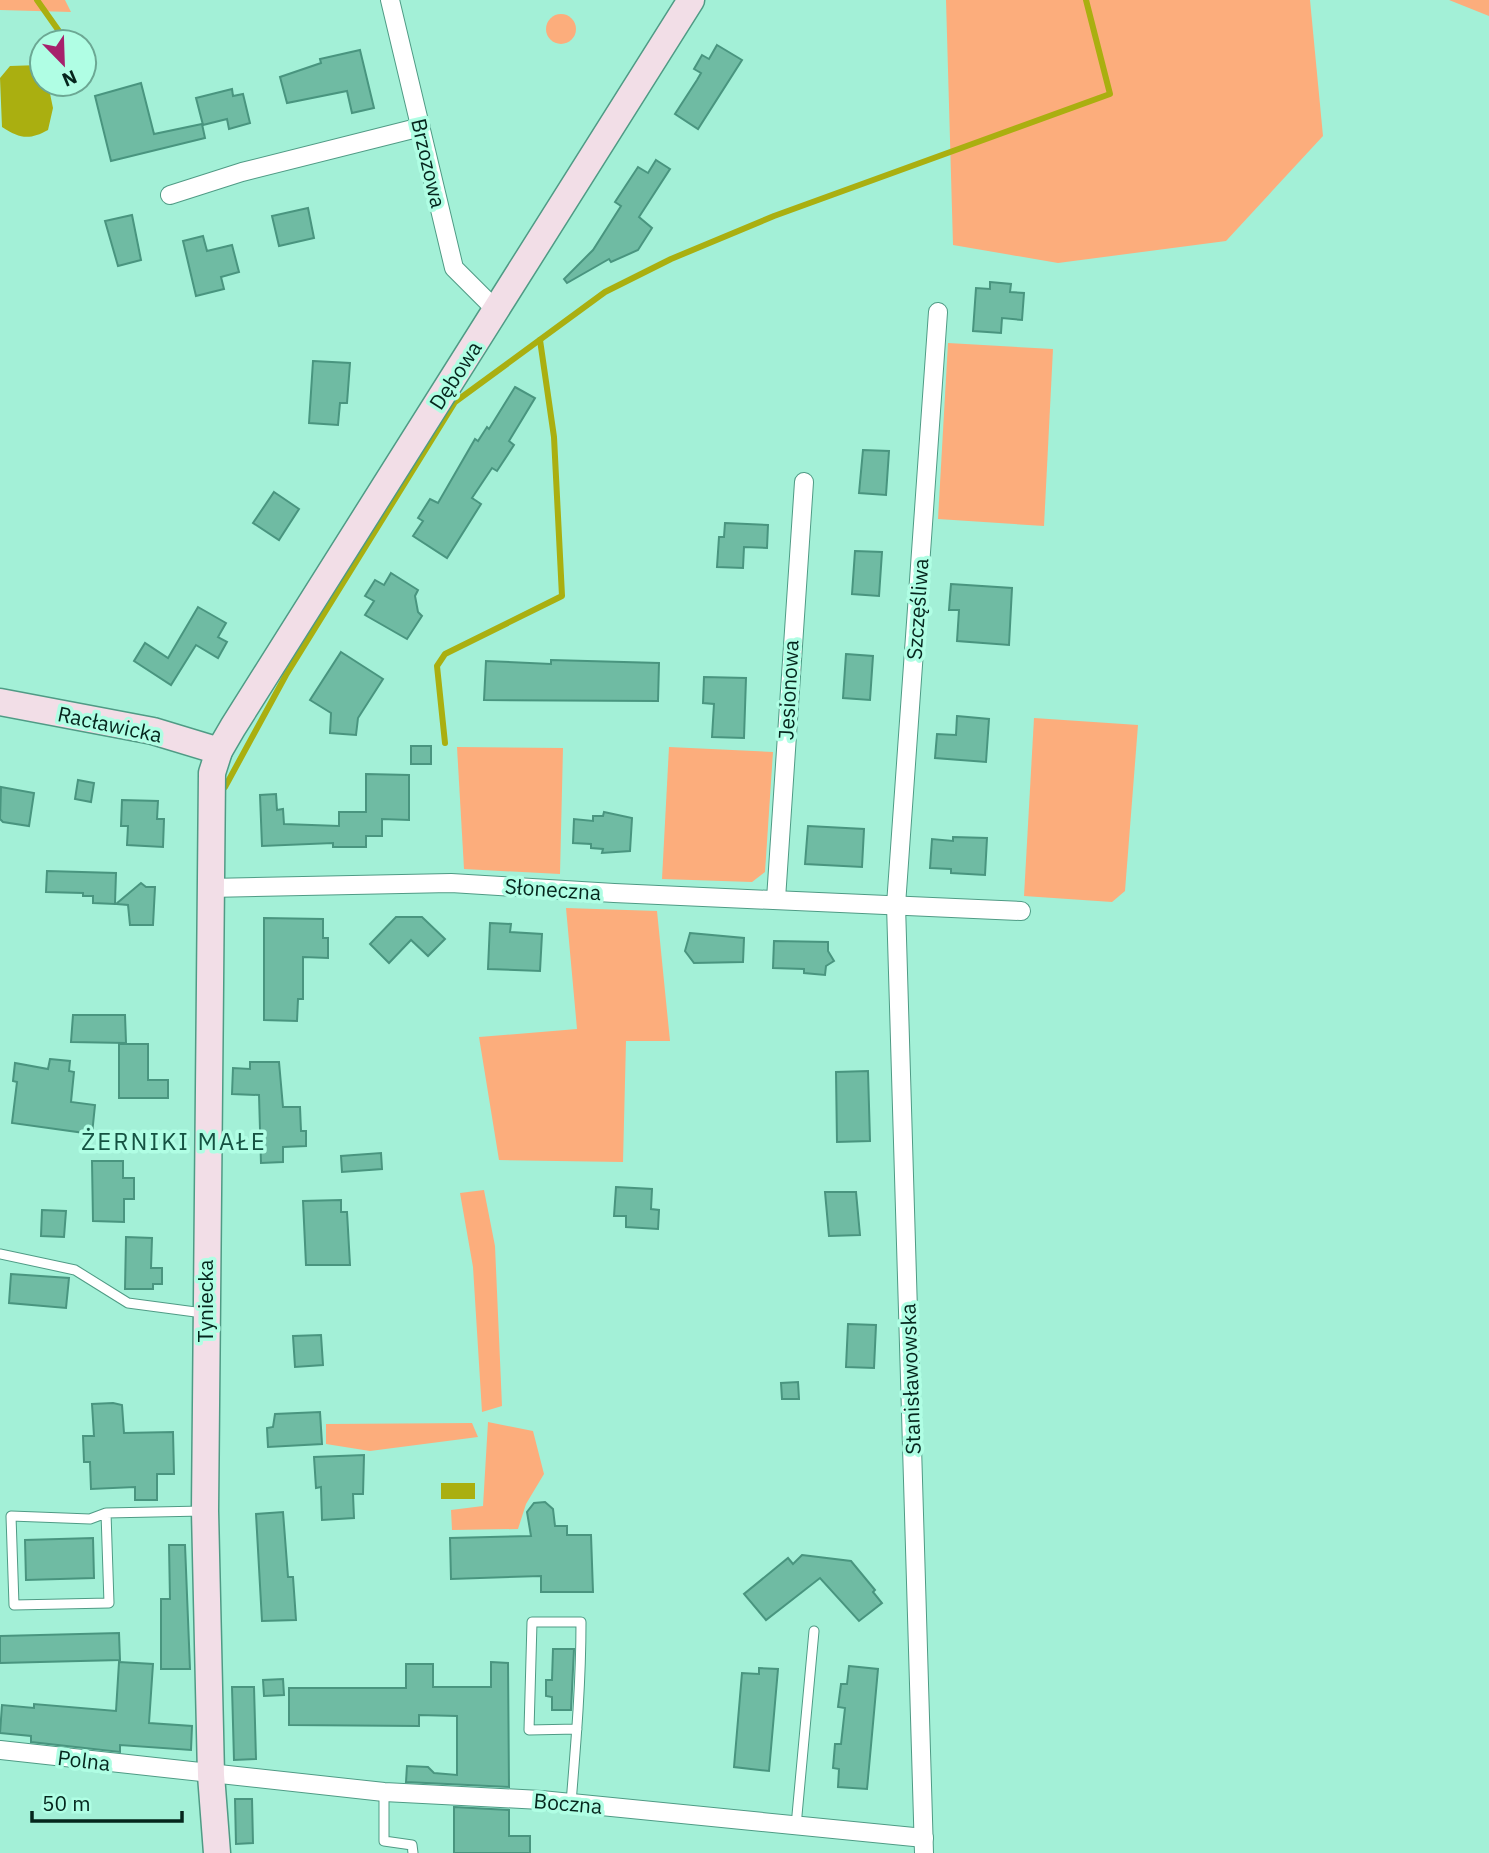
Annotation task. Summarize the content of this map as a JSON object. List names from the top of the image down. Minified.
{"streets":{"street":["Brzozowa","Dębowa","Szczęśliwa","Jesionowa","Racławicka","Słoneczna","Tyniecka","Stanisławowska","Polna","Boczna"]},"crossings":[["Brzozowa","Dębowa"],["Dębowa","Racławicka"],["Dębowa","Tyniecka"],["Szczęśliwa","Słoneczna"],["Szczęśliwa","Stanisławowska"],["Jesionowa","Słoneczna"],["Racławicka","Tyniecka"],["Słoneczna","Tyniecka"],["Słoneczna","Stanisławowska"],["Tyniecka","Polna"],["Tyniecka","Boczna"],["Stanisławowska","Boczna"],["Polna","Boczna"]],"districts":["ŻERNIKI MAŁE"],"scale_bar":"50 m","north":"bottom right"}
